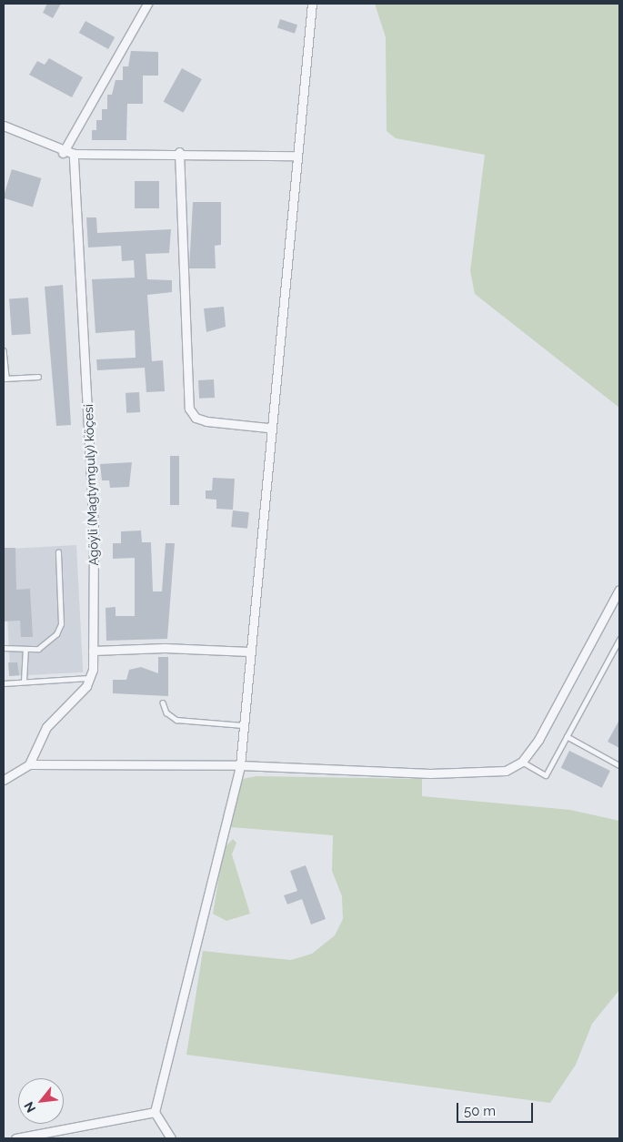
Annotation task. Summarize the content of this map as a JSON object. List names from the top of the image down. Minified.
{"streets":{"street":["Agöýli (Magtymguly) köçesi"]},"scale_bar":"50 m","north":"bottom left"}
